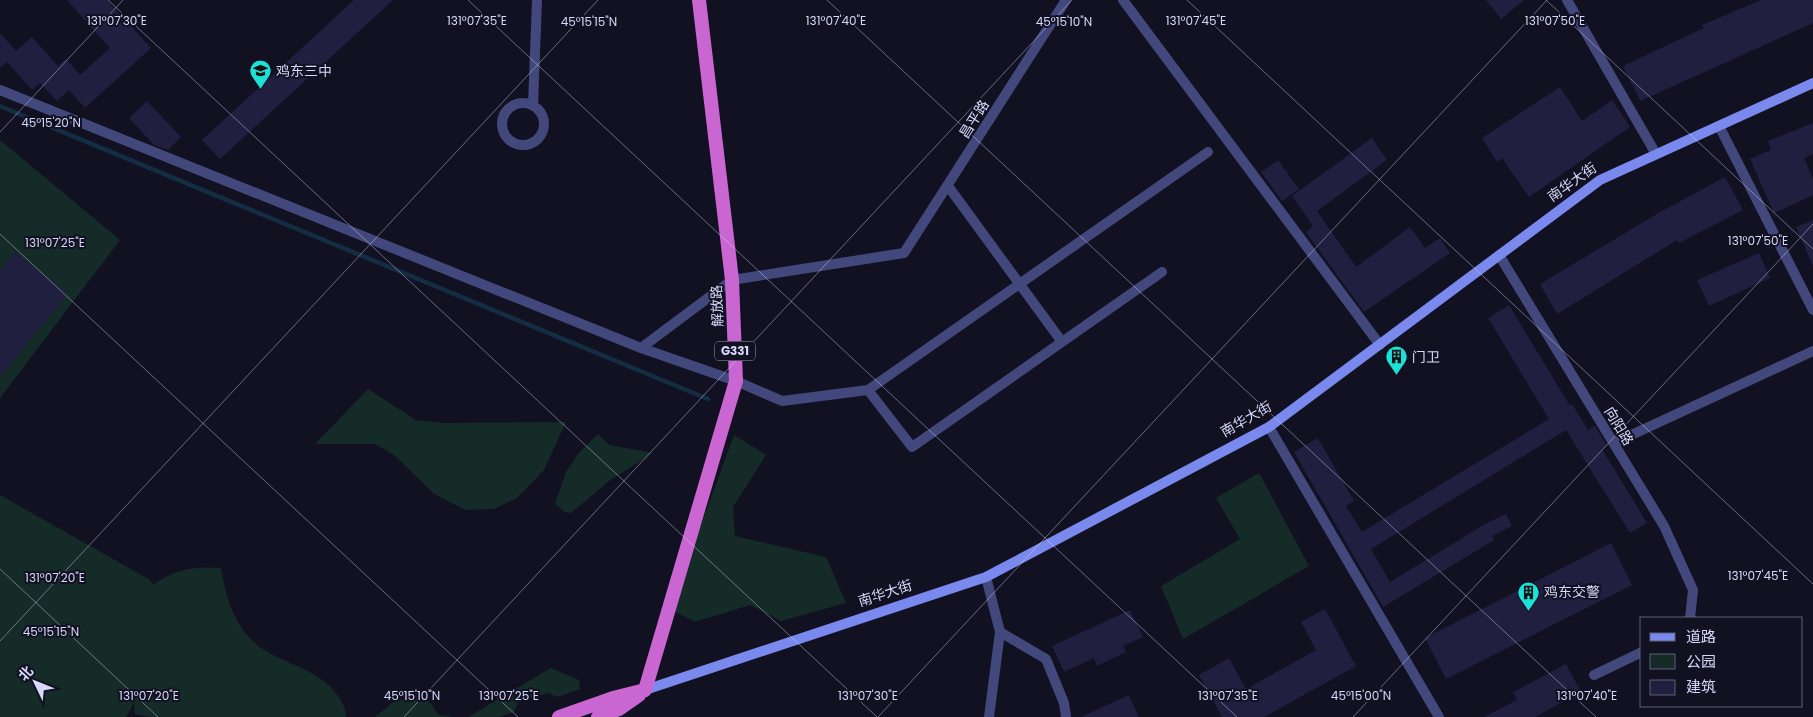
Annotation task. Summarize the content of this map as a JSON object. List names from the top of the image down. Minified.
{"streets":{"highway":["南华大街","解放路","G331"],"street":["昌平路","向阳路"]},"crossings":[["昌平路","解放路"],["南华大街","解放路"],["南华大街","向阳路"]],"places":{"school or university":["鸡东三中"],"building":["门卫","鸡东交警"]},"legend":["道路","公园","建筑"],"north":"top left","coordinates":["131°07'30\"E","131°07'35\"E","131°07'40\"E","131°07'45\"E","131°07'50\"E","45°15'15\"N","45°15'10\"N","45°15'20\"N","131°07'25\"E","131°07'20\"E","45°15'00\"N"]}
